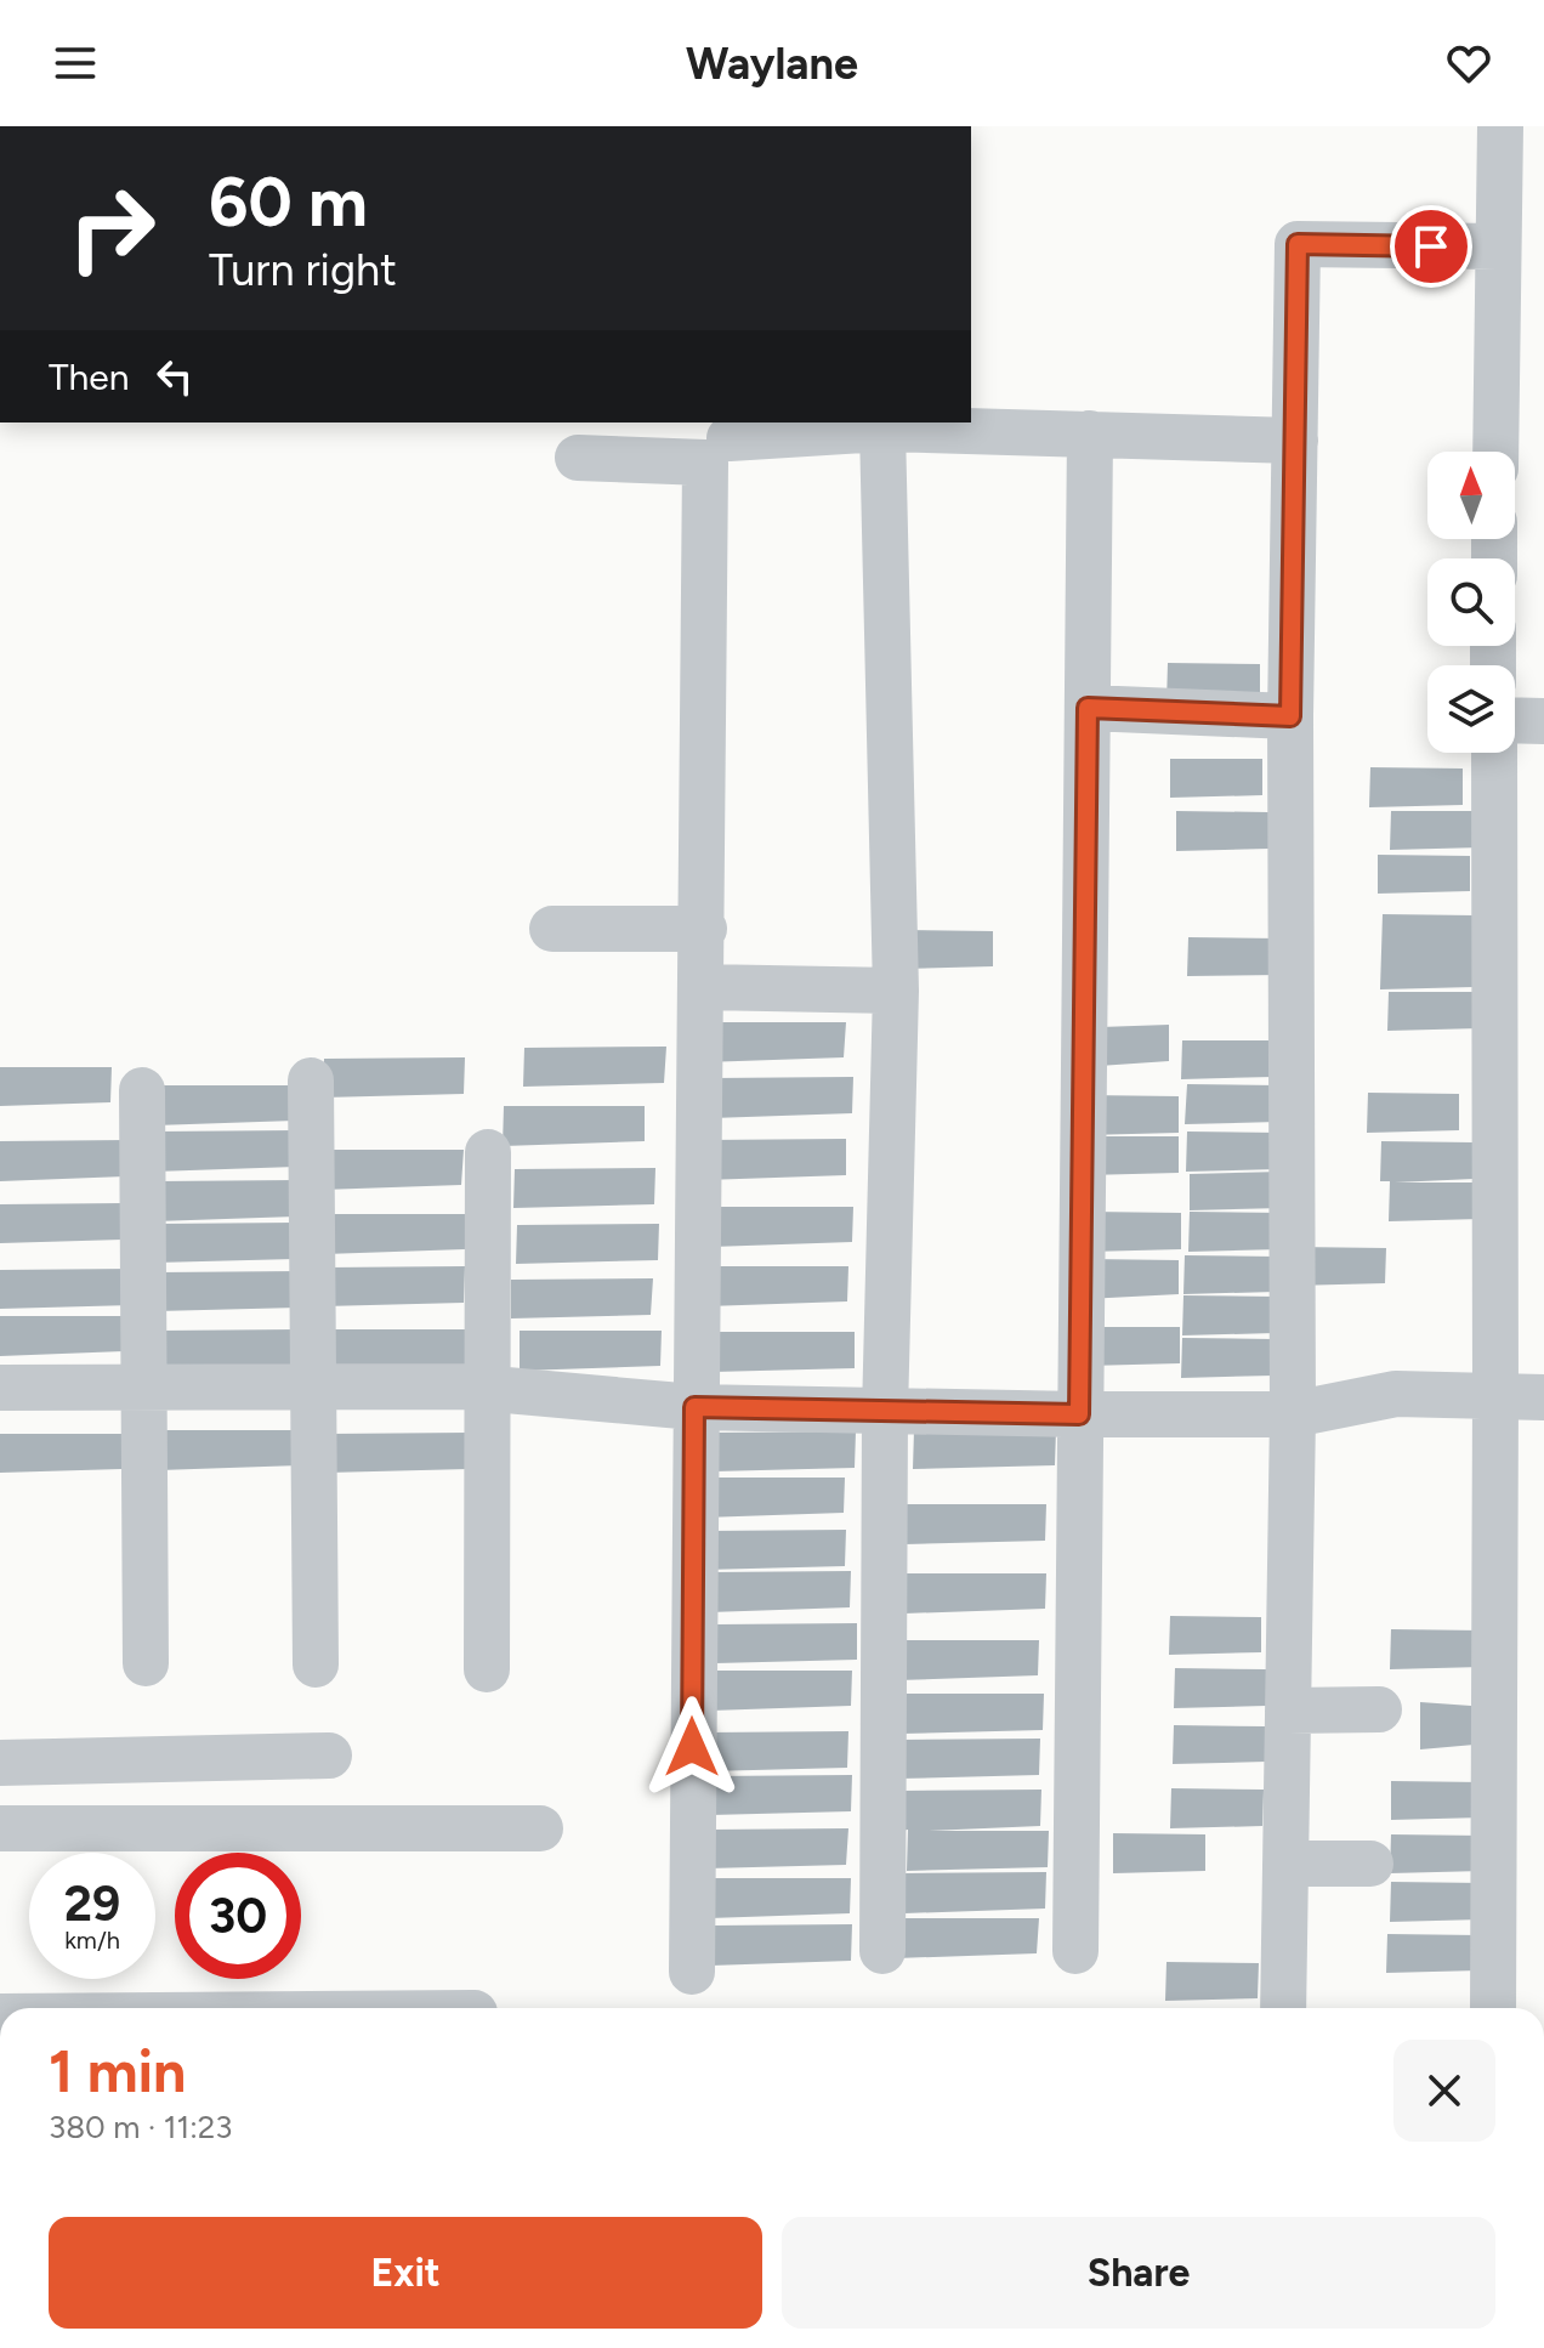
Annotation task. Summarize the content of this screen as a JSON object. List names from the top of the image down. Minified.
{"north":"top","page":{"header":"Waylane","turn":["60 m","Turn right"],"then":"Then","speed":"29 km/h","limit":"30","heading":["1 min","380 m · 11:23"],"buttons":["Exit","Share"]}}
